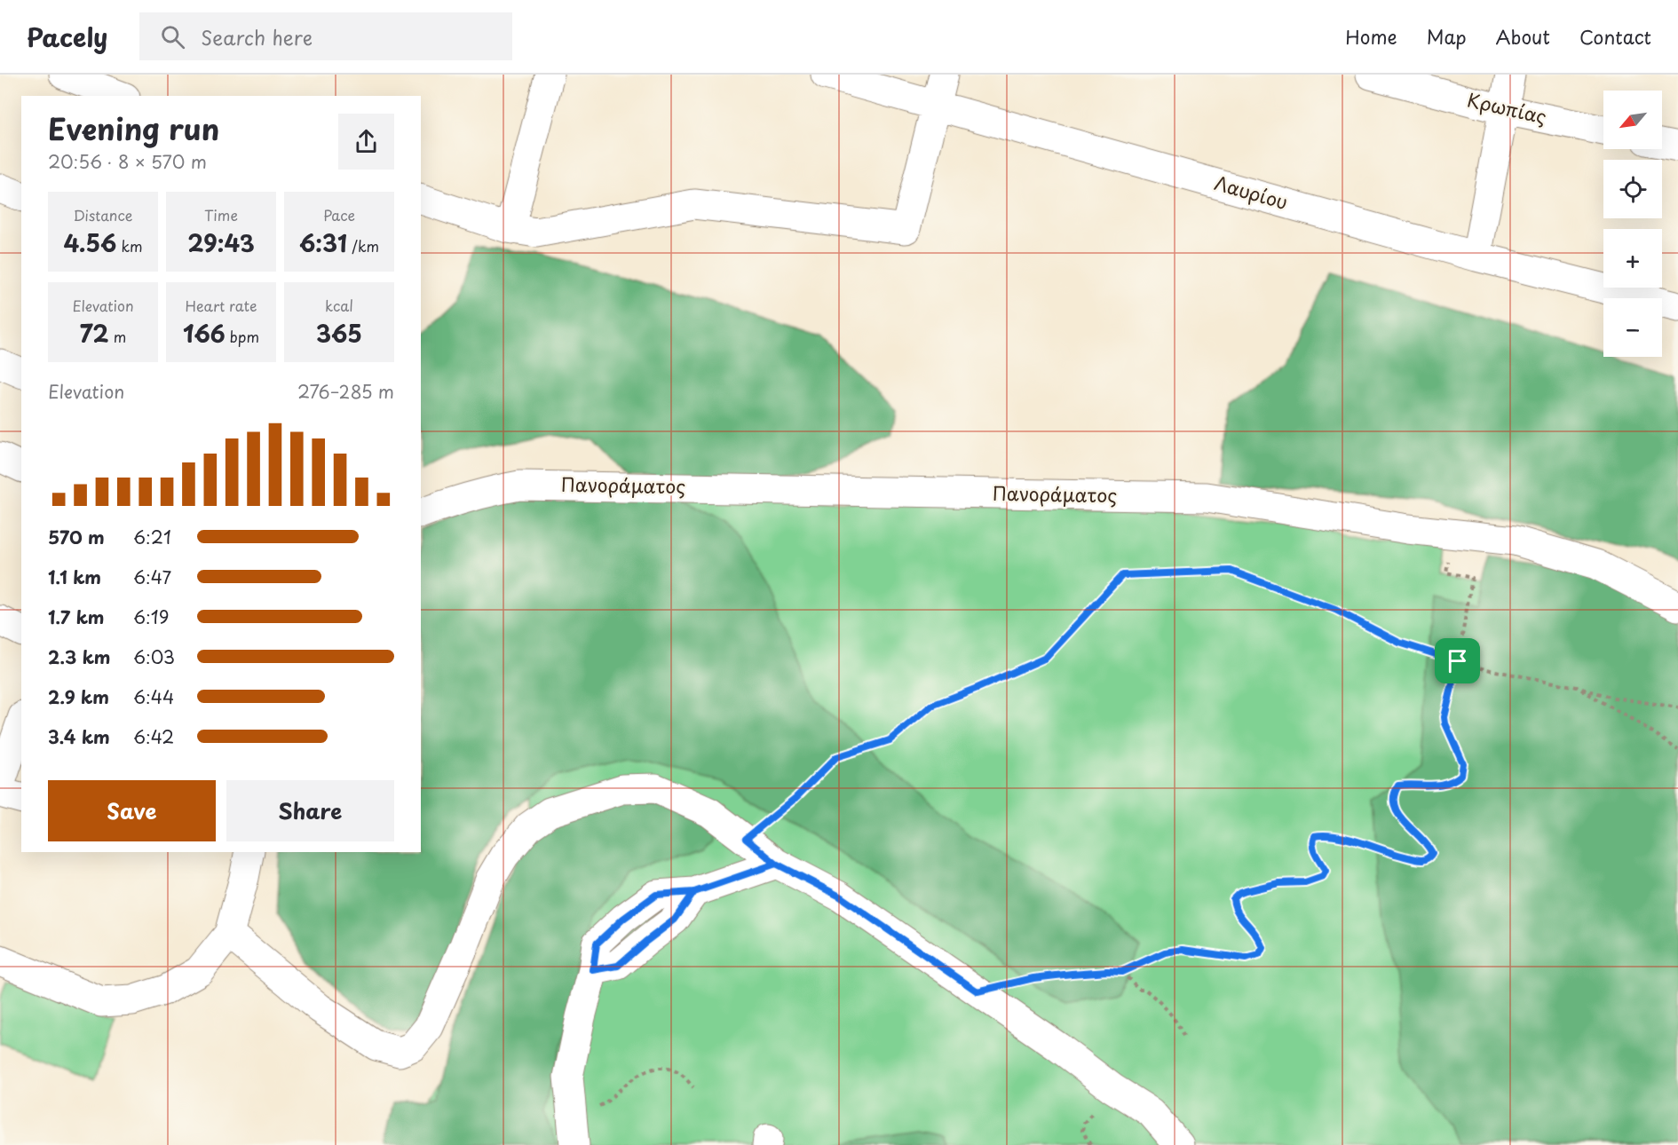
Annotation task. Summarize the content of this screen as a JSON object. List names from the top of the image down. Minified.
{"streets":{"street":["Κρωπίας","Λαυρίου","Πανοράματος"]},"north":"bottom left","page":{"header":"Pacely","search":"Search here","nav":["Home","Map","About","Contact"],"map_buttons":["+","−"],"heading":["Evening run","20:56 · 8 × 570 m"],"stats":[["Distance","4.56 km"],["Time","29:43"],["Pace","6:31 /km"],["Elevation","72 m"],["Heart rate","166 bpm"],["kcal","365"]],"chart":["Elevation","276–285 m"],"list":[{"name":"570 m","note":"6:21"},{"name":"1.1 km","note":"6:47"},{"name":"1.7 km","note":"6:19"},{"name":"2.3 km","note":"6:03"},{"name":"2.9 km","note":"6:44"},{"name":"3.4 km","note":"6:42"}],"buttons":["Save","Share"]}}
